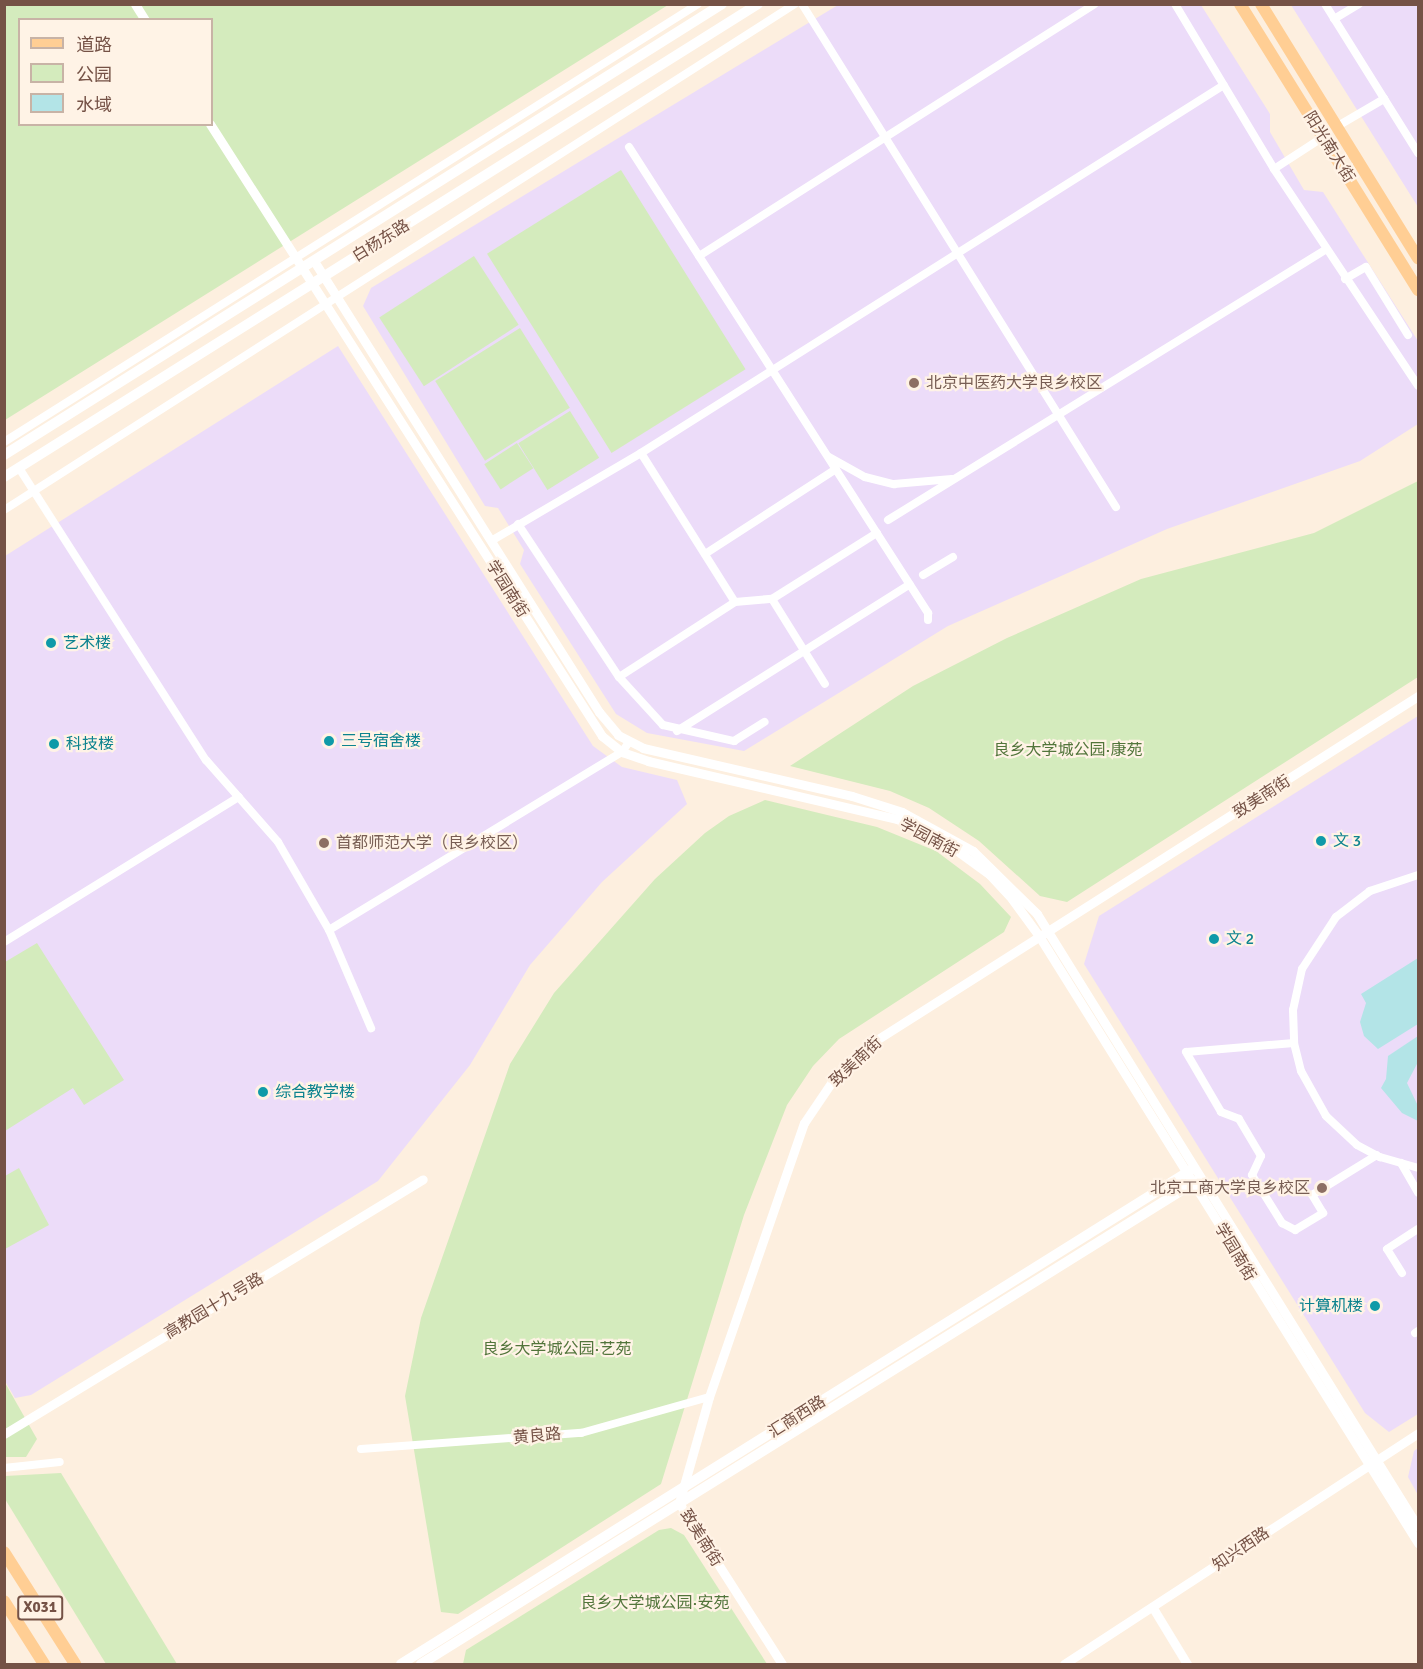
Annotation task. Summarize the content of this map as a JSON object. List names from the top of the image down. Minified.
{"streets":{"main road":["阳光南大街","白杨东路","汇商西路","X031"],"street":["学园南街","致美南街","高教园十九号路","黄良路","知兴西路"]},"crossings":[["白杨东路","学园南街"],["学园南街","致美南街"],["学园南街","汇商西路"],["学园南街","知兴西路"],["致美南街","汇商西路"],["致美南街","黄良路"]],"parks":["良乡大学城公园·康苑","良乡大学城公园·艺苑","良乡大学城公园·安苑"],"places":["北京中医药大学良乡校区","艺术楼","三号宿舍楼","科技楼","文 3","首都师范大学（良乡校区）","文 2","综合教学楼","北京工商大学良乡校区","计算机楼"],"legend":["道路","公园","水域"]}
